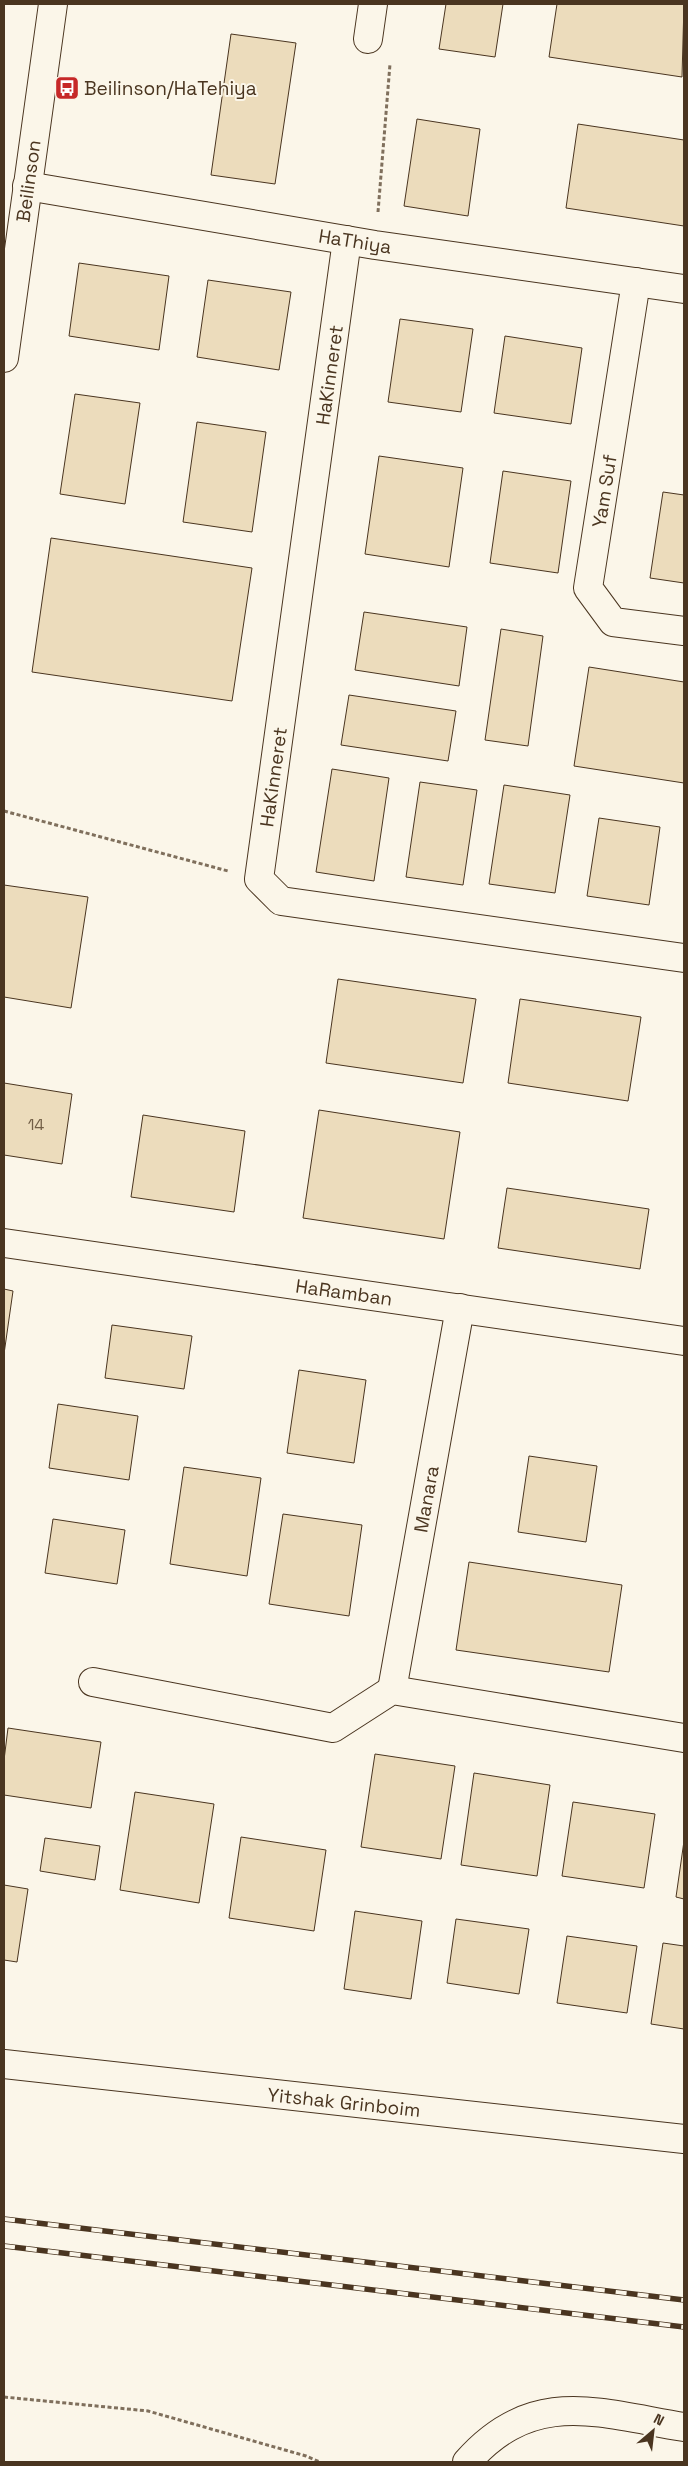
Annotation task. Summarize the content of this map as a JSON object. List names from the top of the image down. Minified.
{"streets":{"street":["Beilinson","HaThiya","HaKinneret","Yam Suf","HaRamban","Manara","Yitshak Grinboim"]},"crossings":[["Beilinson","HaThiya"],["HaThiya","HaKinneret"],["HaThiya","Yam Suf"],["HaRamban","Manara"]],"places":{"bus stop":["Beilinson/HaTehiya"]},"house_numbers":["14"],"north":"top right"}
